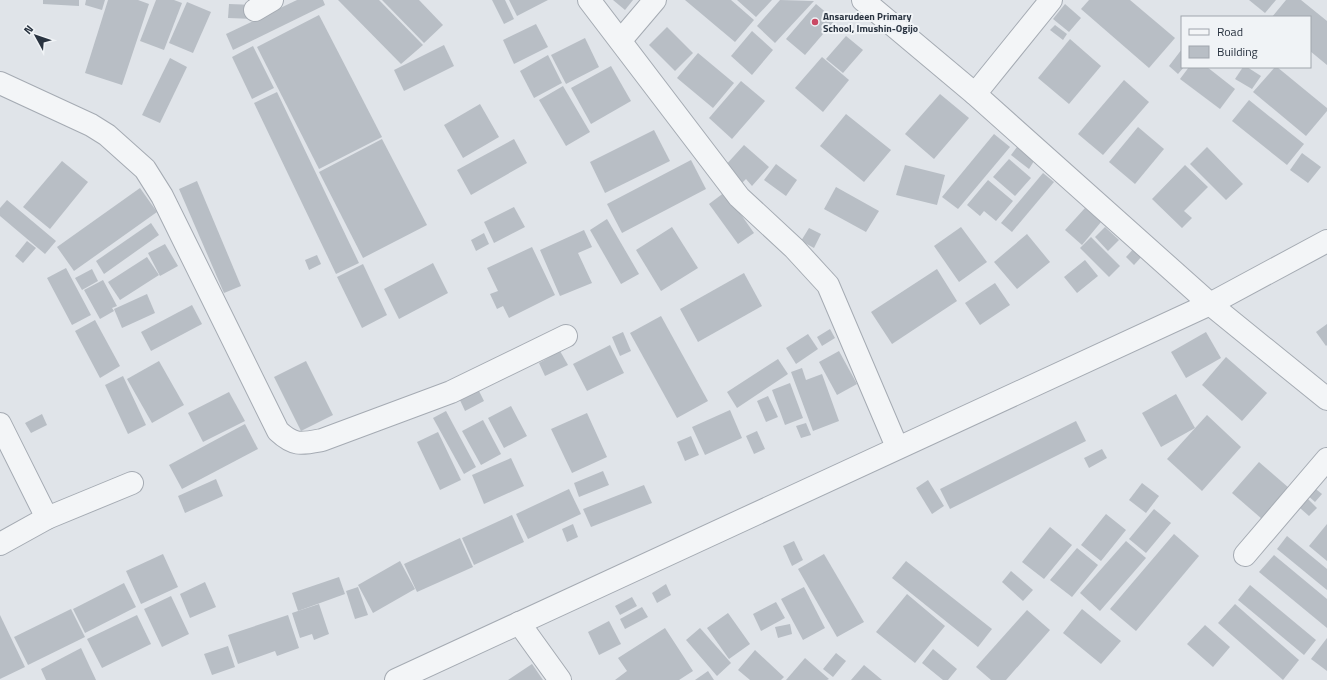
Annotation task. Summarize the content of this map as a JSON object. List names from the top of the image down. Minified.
{"places":["Ansarudeen Primary School, Imushin-Ogijo"],"legend":["Road","Building"],"north":"top left"}
